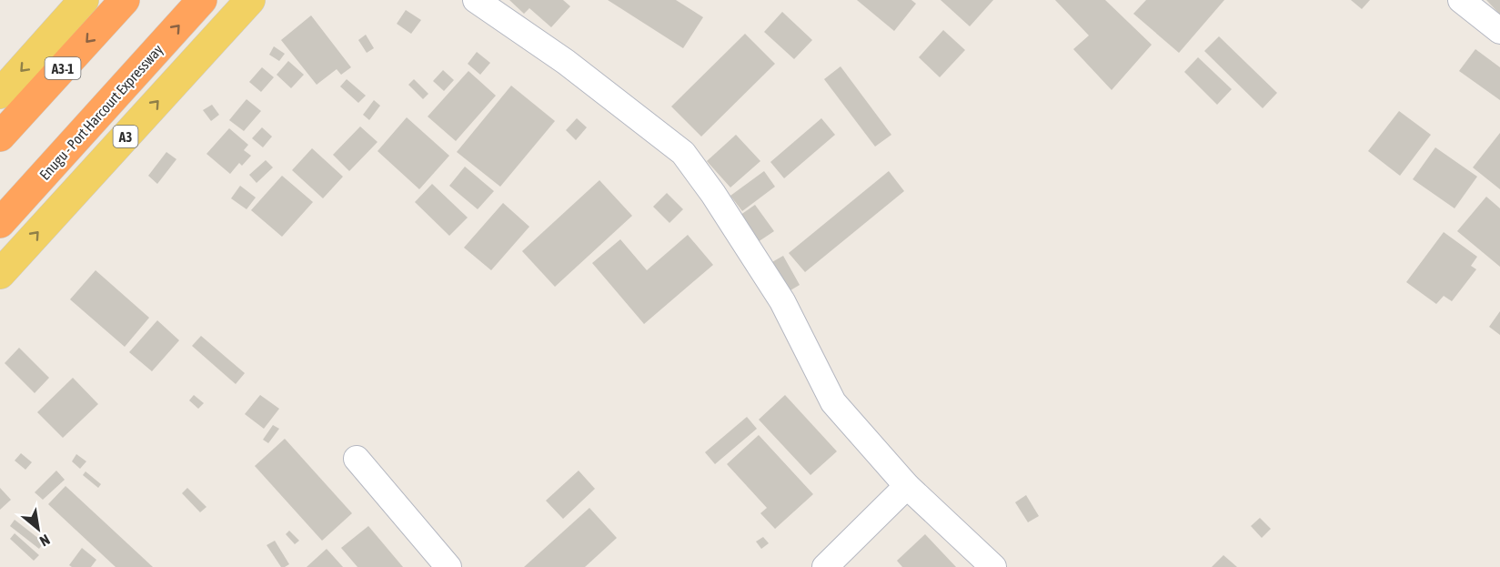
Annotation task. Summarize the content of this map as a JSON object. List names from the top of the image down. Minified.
{"streets":{"highway":["A3-1","Enugu - Port Harcourt Expressway"],"main road":["A3"]},"north":"bottom right"}
